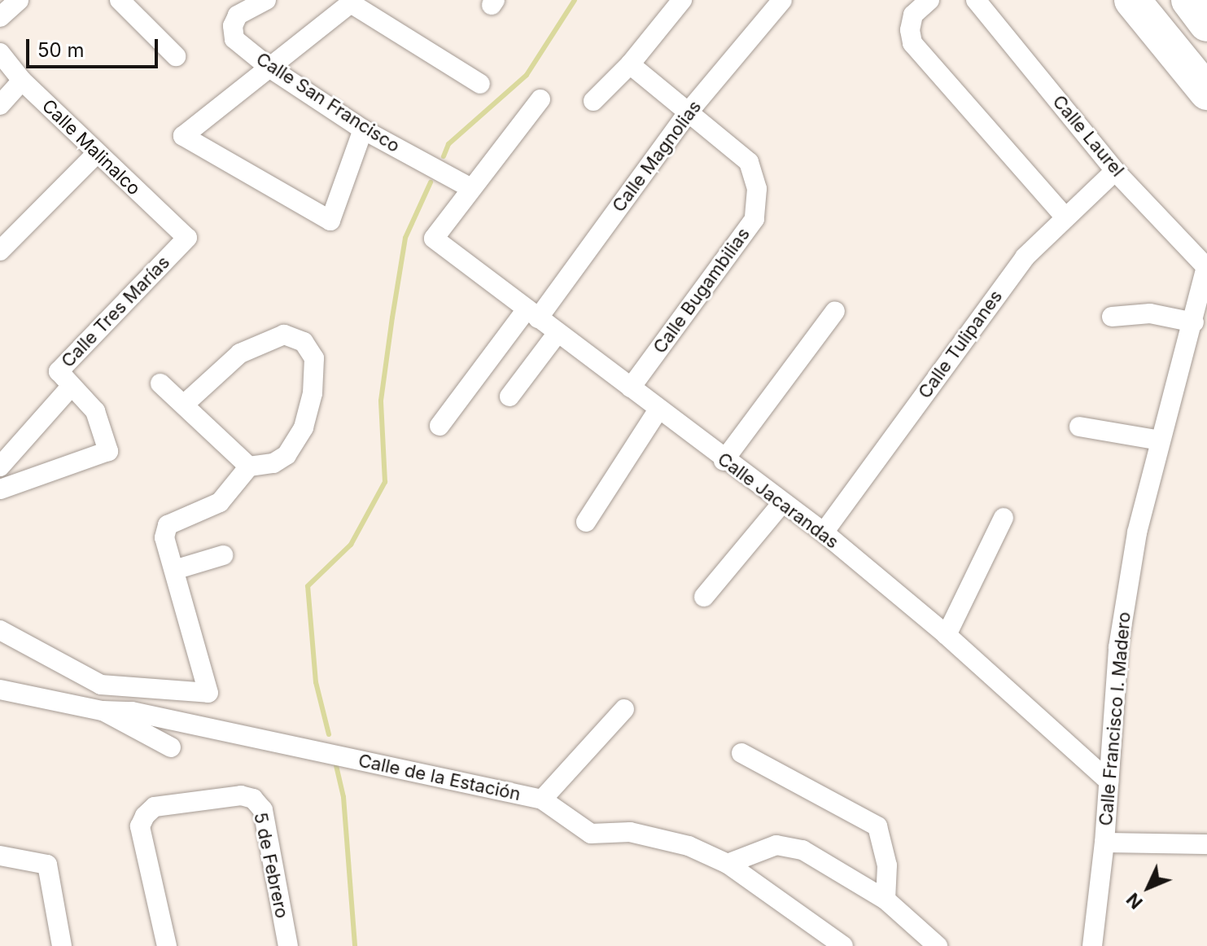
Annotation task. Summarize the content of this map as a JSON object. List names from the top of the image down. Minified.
{"streets":{"street":["Calle San Francisco","Calle Laurel","Calle Malinalco","Calle Magnolias","Calle Bugambilias","Calle Tres Marías","Calle Tulipanes","Calle Jacarandas","Calle Francisco I. Madero","Calle de la Estación","5 de Febrero"]},"crossings":[["Calle San Francisco","Calle Jacarandas"],["Calle Laurel","Calle Tulipanes"],["Calle Laurel","Calle Francisco I. Madero"],["Calle Malinalco","Calle Tres Marías"],["Calle Magnolias","Calle Bugambilias"],["Calle Magnolias","Calle Jacarandas"],["Calle Bugambilias","Calle Jacarandas"],["Calle Tulipanes","Calle Jacarandas"],["Calle Jacarandas","Calle Francisco I. Madero"]],"scale_bar":"50 m","north":"bottom left"}
